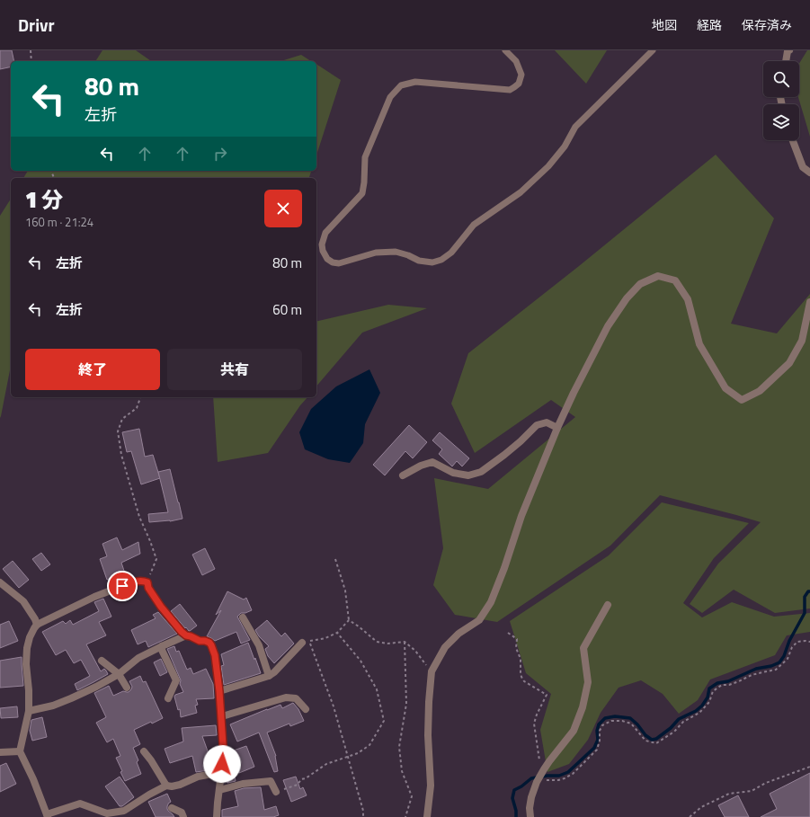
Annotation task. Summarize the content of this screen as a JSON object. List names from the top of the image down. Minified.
{"page":{"header":"Drivr","nav":["地図","経路","保存済み"],"turn":["80 m","左折"],"heading":["1 分","160 m · 21:24"],"list":[{"name":"左折","value":"80 m"},{"name":"左折","value":"60 m"}],"buttons":["終了","共有"]}}
